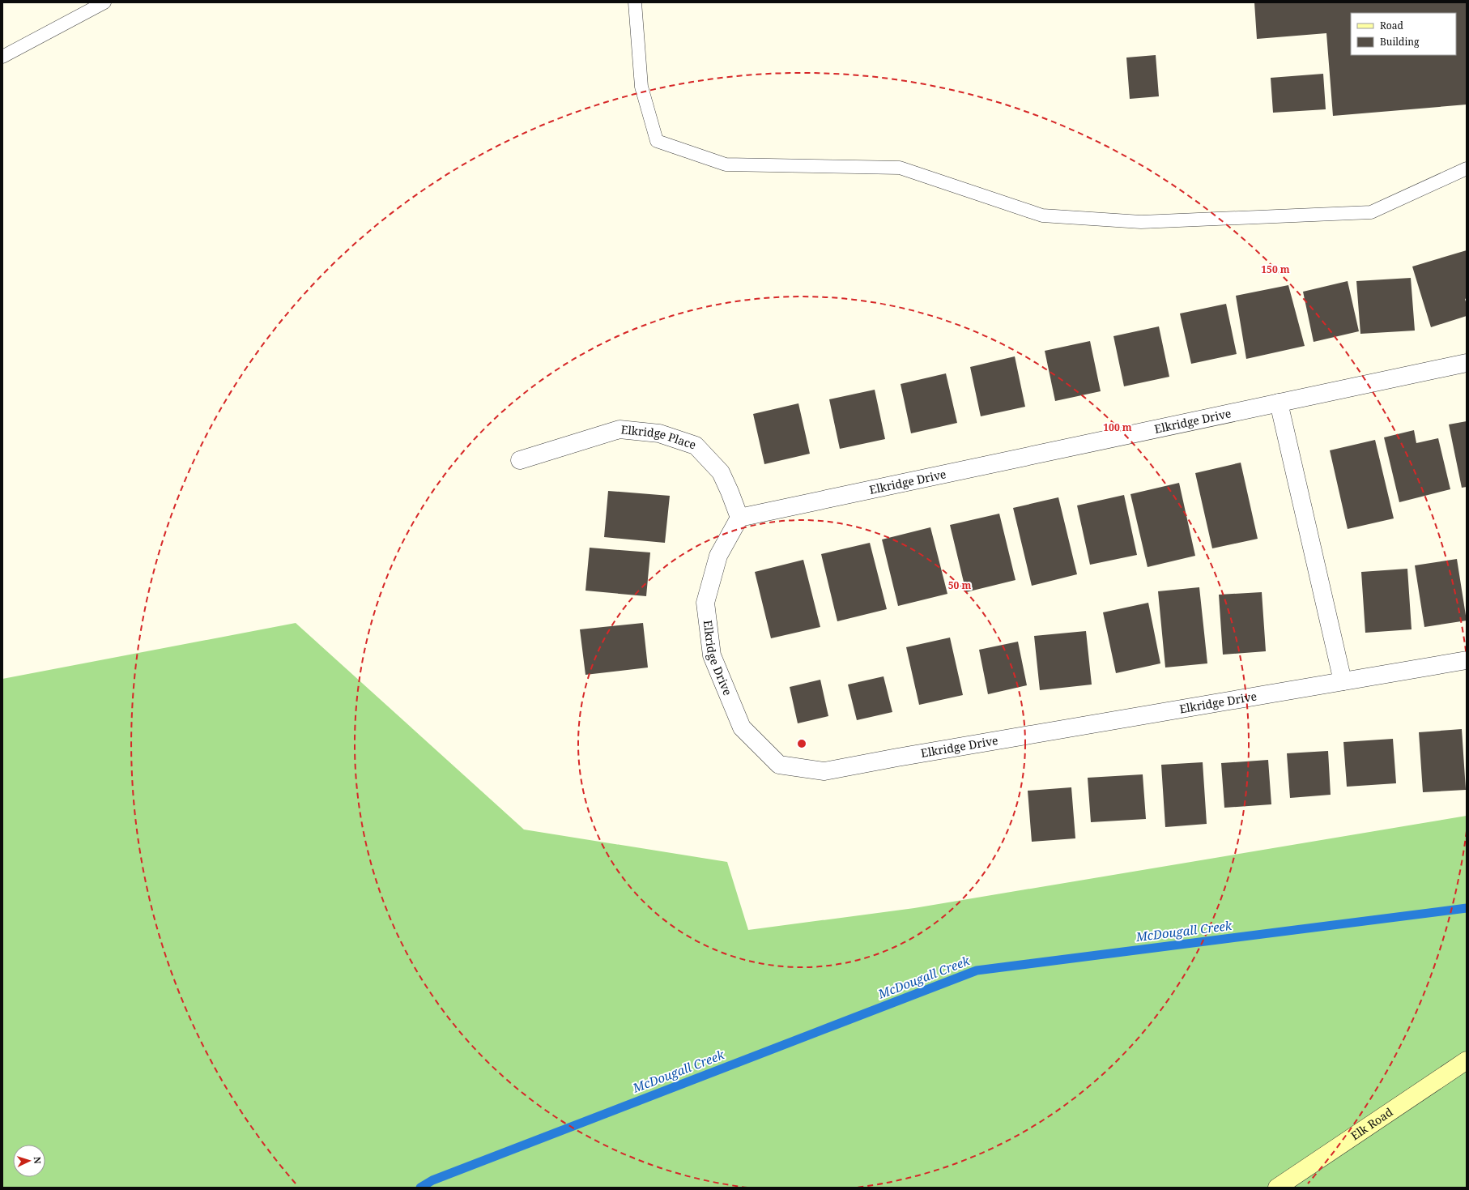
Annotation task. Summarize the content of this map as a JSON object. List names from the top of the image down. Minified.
{"streets":{"street":["Elkridge Drive","Elkridge Place","Elk Road"]},"crossings":[["Elkridge Drive","Elkridge Place"]],"water":["McDougall Creek"],"legend":["Road","Building"],"north":"right","rings":["150 m","100 m","50 m"]}
